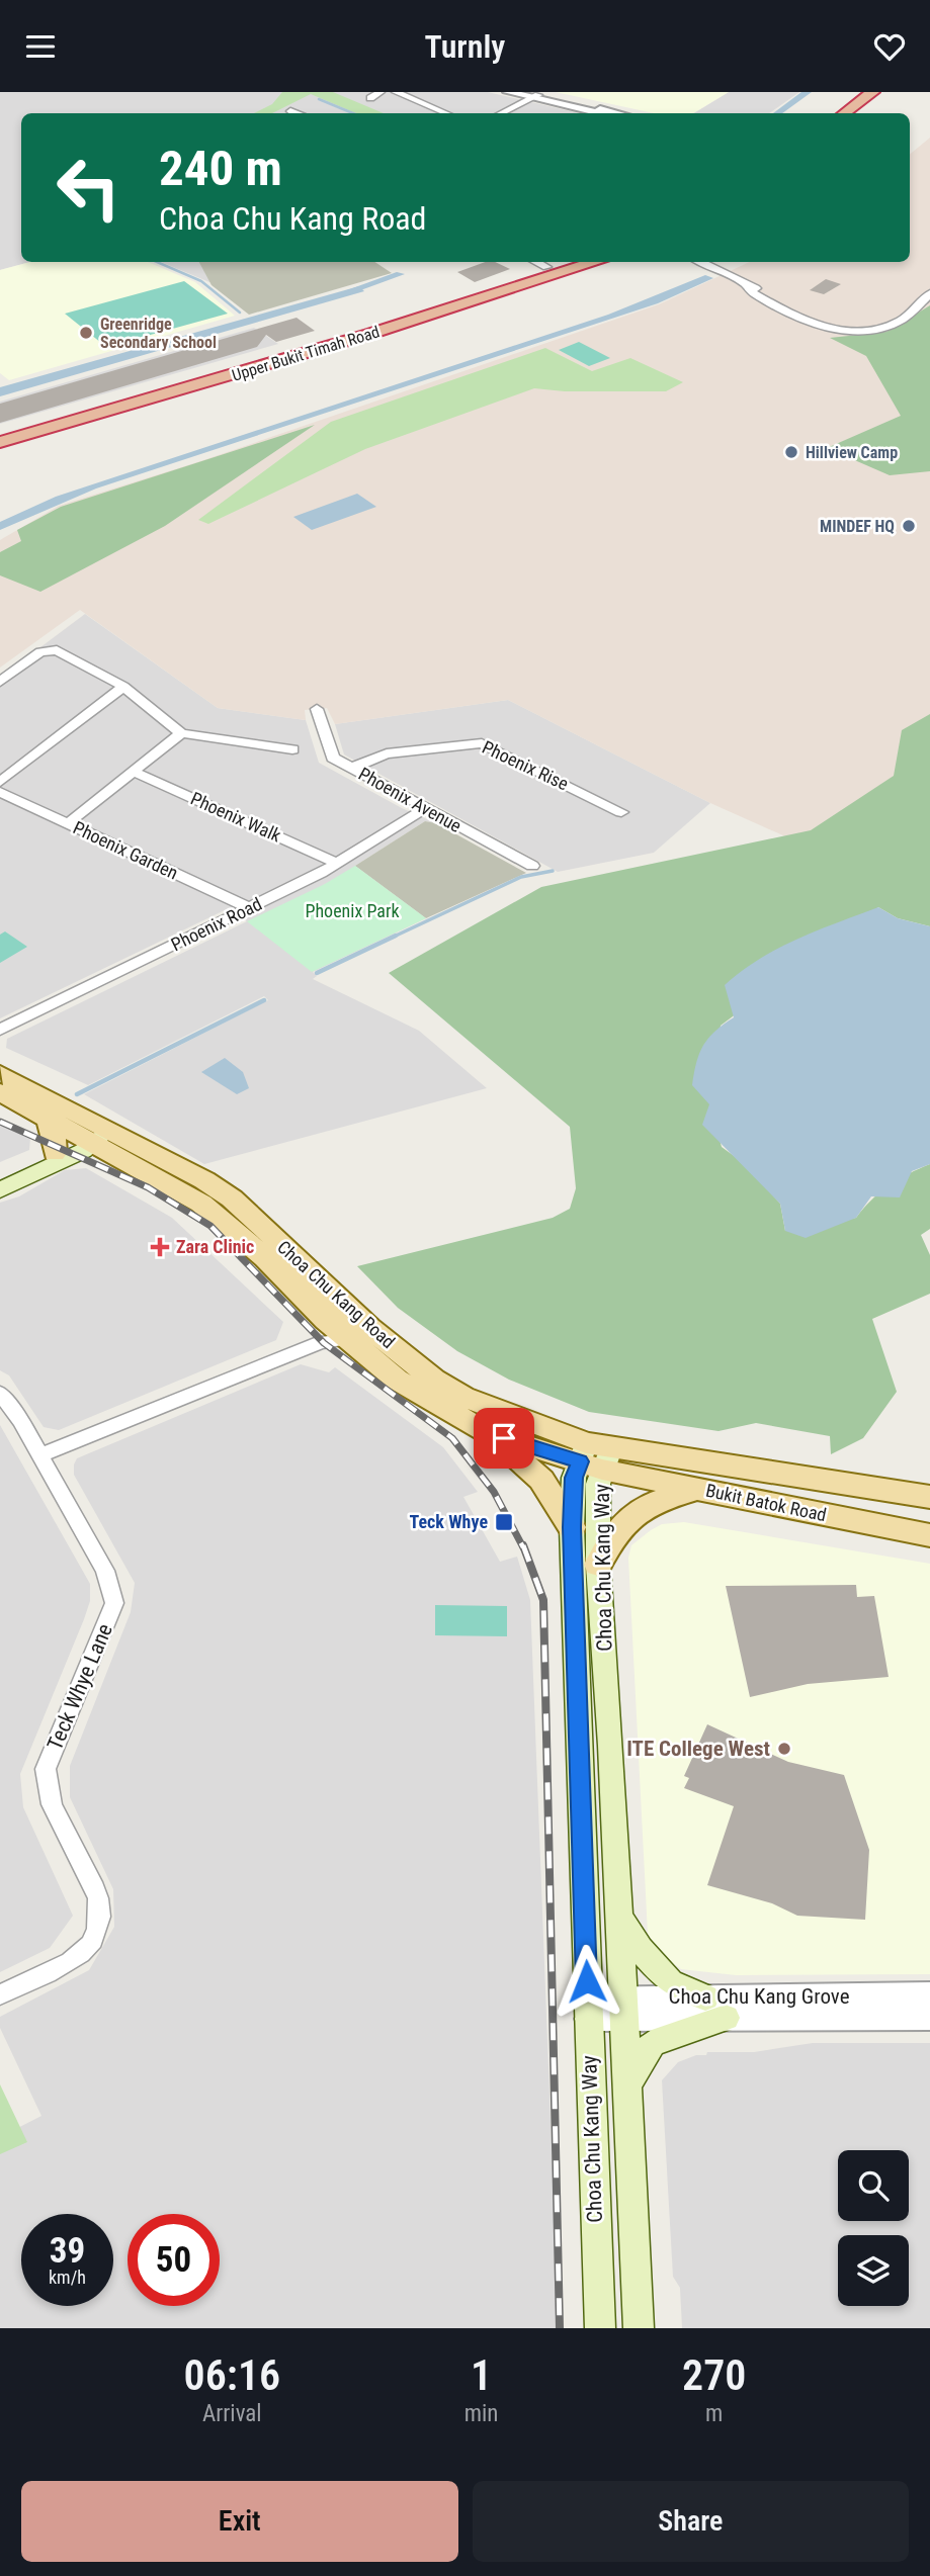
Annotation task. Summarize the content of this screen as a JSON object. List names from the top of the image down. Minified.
{"streets":{"highway":["Upper Bukit Timah Road"],"main road":["Choa Chu Kang Road","Bukit Batok Road","Choa Chu Kang Way"],"street":["Phoenix Rise","Phoenix Avenue","Phoenix Walk","Phoenix Garden","Phoenix Road","Teck Whye Lane","Choa Chu Kang Grove"]},"crossings":[["Phoenix Rise","Phoenix Avenue"],["Phoenix Avenue","Phoenix Road"],["Phoenix Walk","Phoenix Road"],["Phoenix Garden","Phoenix Road"],["Choa Chu Kang Road","Bukit Batok Road"],["Choa Chu Kang Road","Choa Chu Kang Way"],["Bukit Batok Road","Choa Chu Kang Way"],["Choa Chu Kang Way","Choa Chu Kang Grove"]],"parks":["Phoenix Park"],"places":{"other":["Greenridge Secondary School","Hillview Camp","MINDEF HQ","ITE College West"],"health":["Zara Clinic"],"transit":["Teck Whye"]},"page":{"header":"Turnly","turn":["240 m","Choa Chu Kang Road"],"speed":"39 km/h","limit":"50","eta":["06:16","Arrival","1","min","270","m"],"buttons":["Exit","Share"]}}
